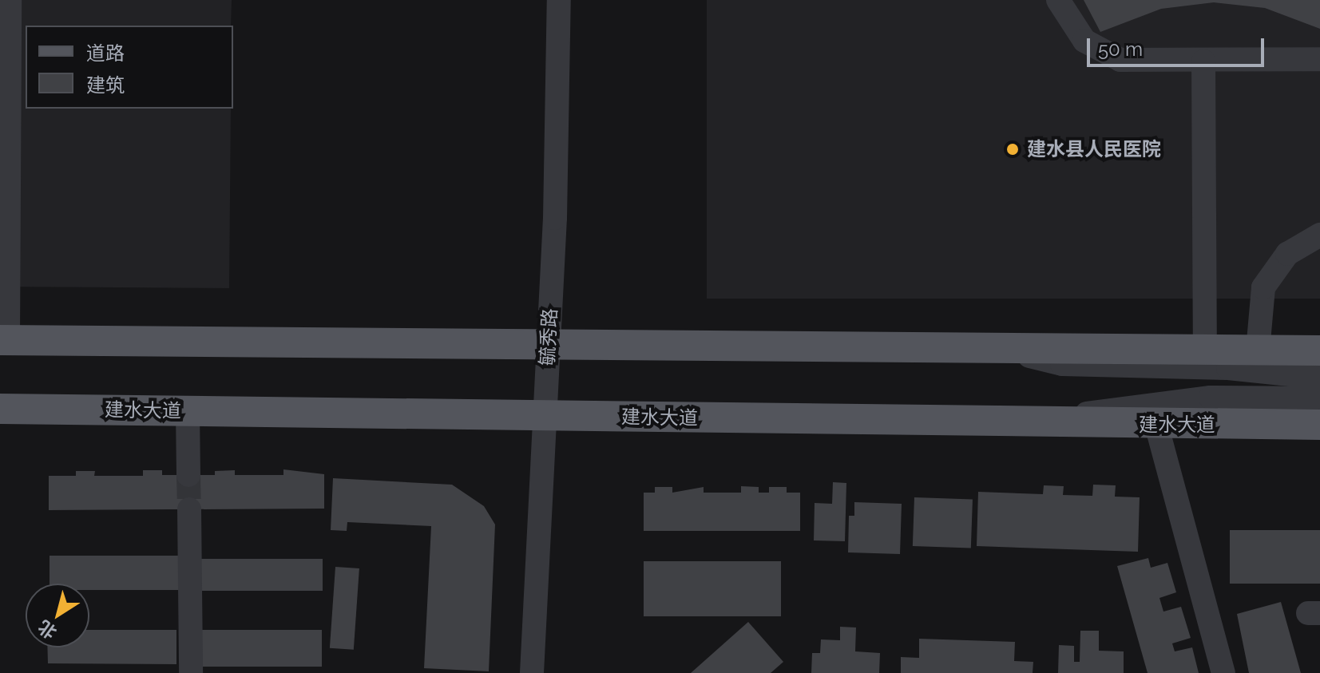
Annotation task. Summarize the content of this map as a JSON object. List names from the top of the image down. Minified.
{"streets":{"main road":["建水大道"],"street":["毓秀路"]},"crossings":[["毓秀路","建水大道"]],"places":["建水县人民医院"],"legend":["道路","建筑"],"scale_bar":"50 m","north":"bottom left"}
